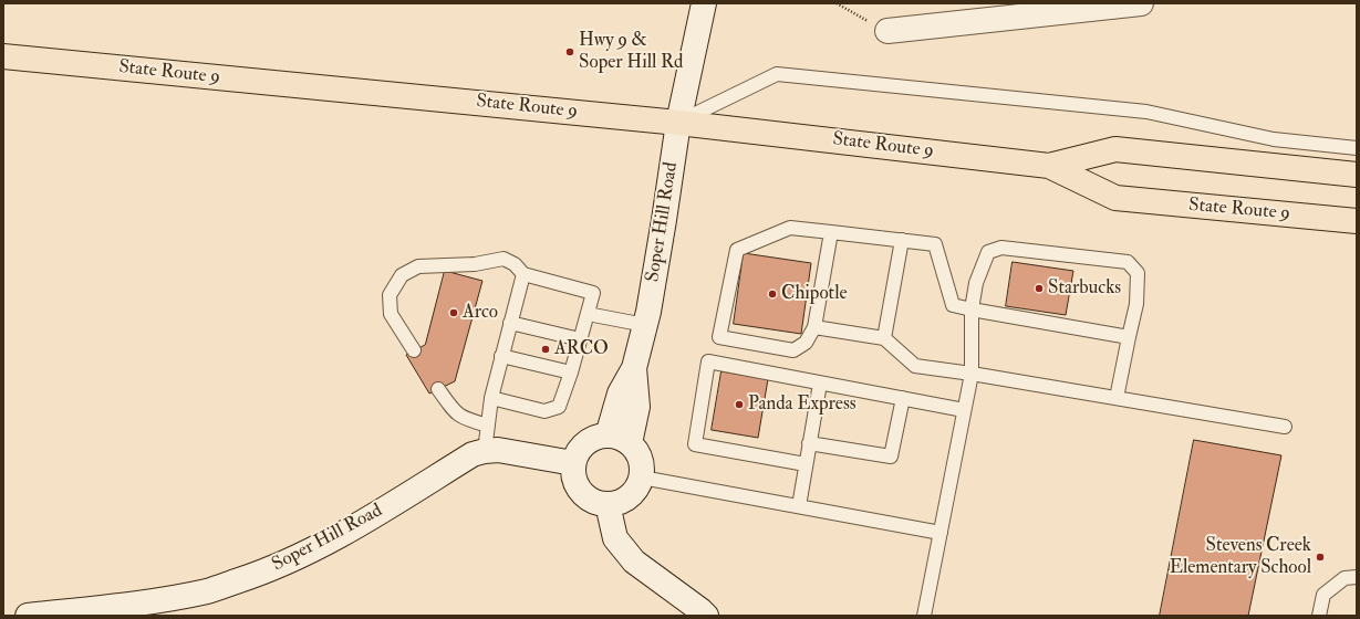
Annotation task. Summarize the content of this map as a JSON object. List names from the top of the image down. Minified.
{"streets":{"main road":["State Route 9"],"street":["Soper Hill Road"]},"crossings":[["State Route 9","Soper Hill Road"]],"places":["Hwy 9 & Soper Hill Rd","Starbucks","Chipotle","Arco","ARCO","Panda Express","Stevens Creek Elementary School"]}
